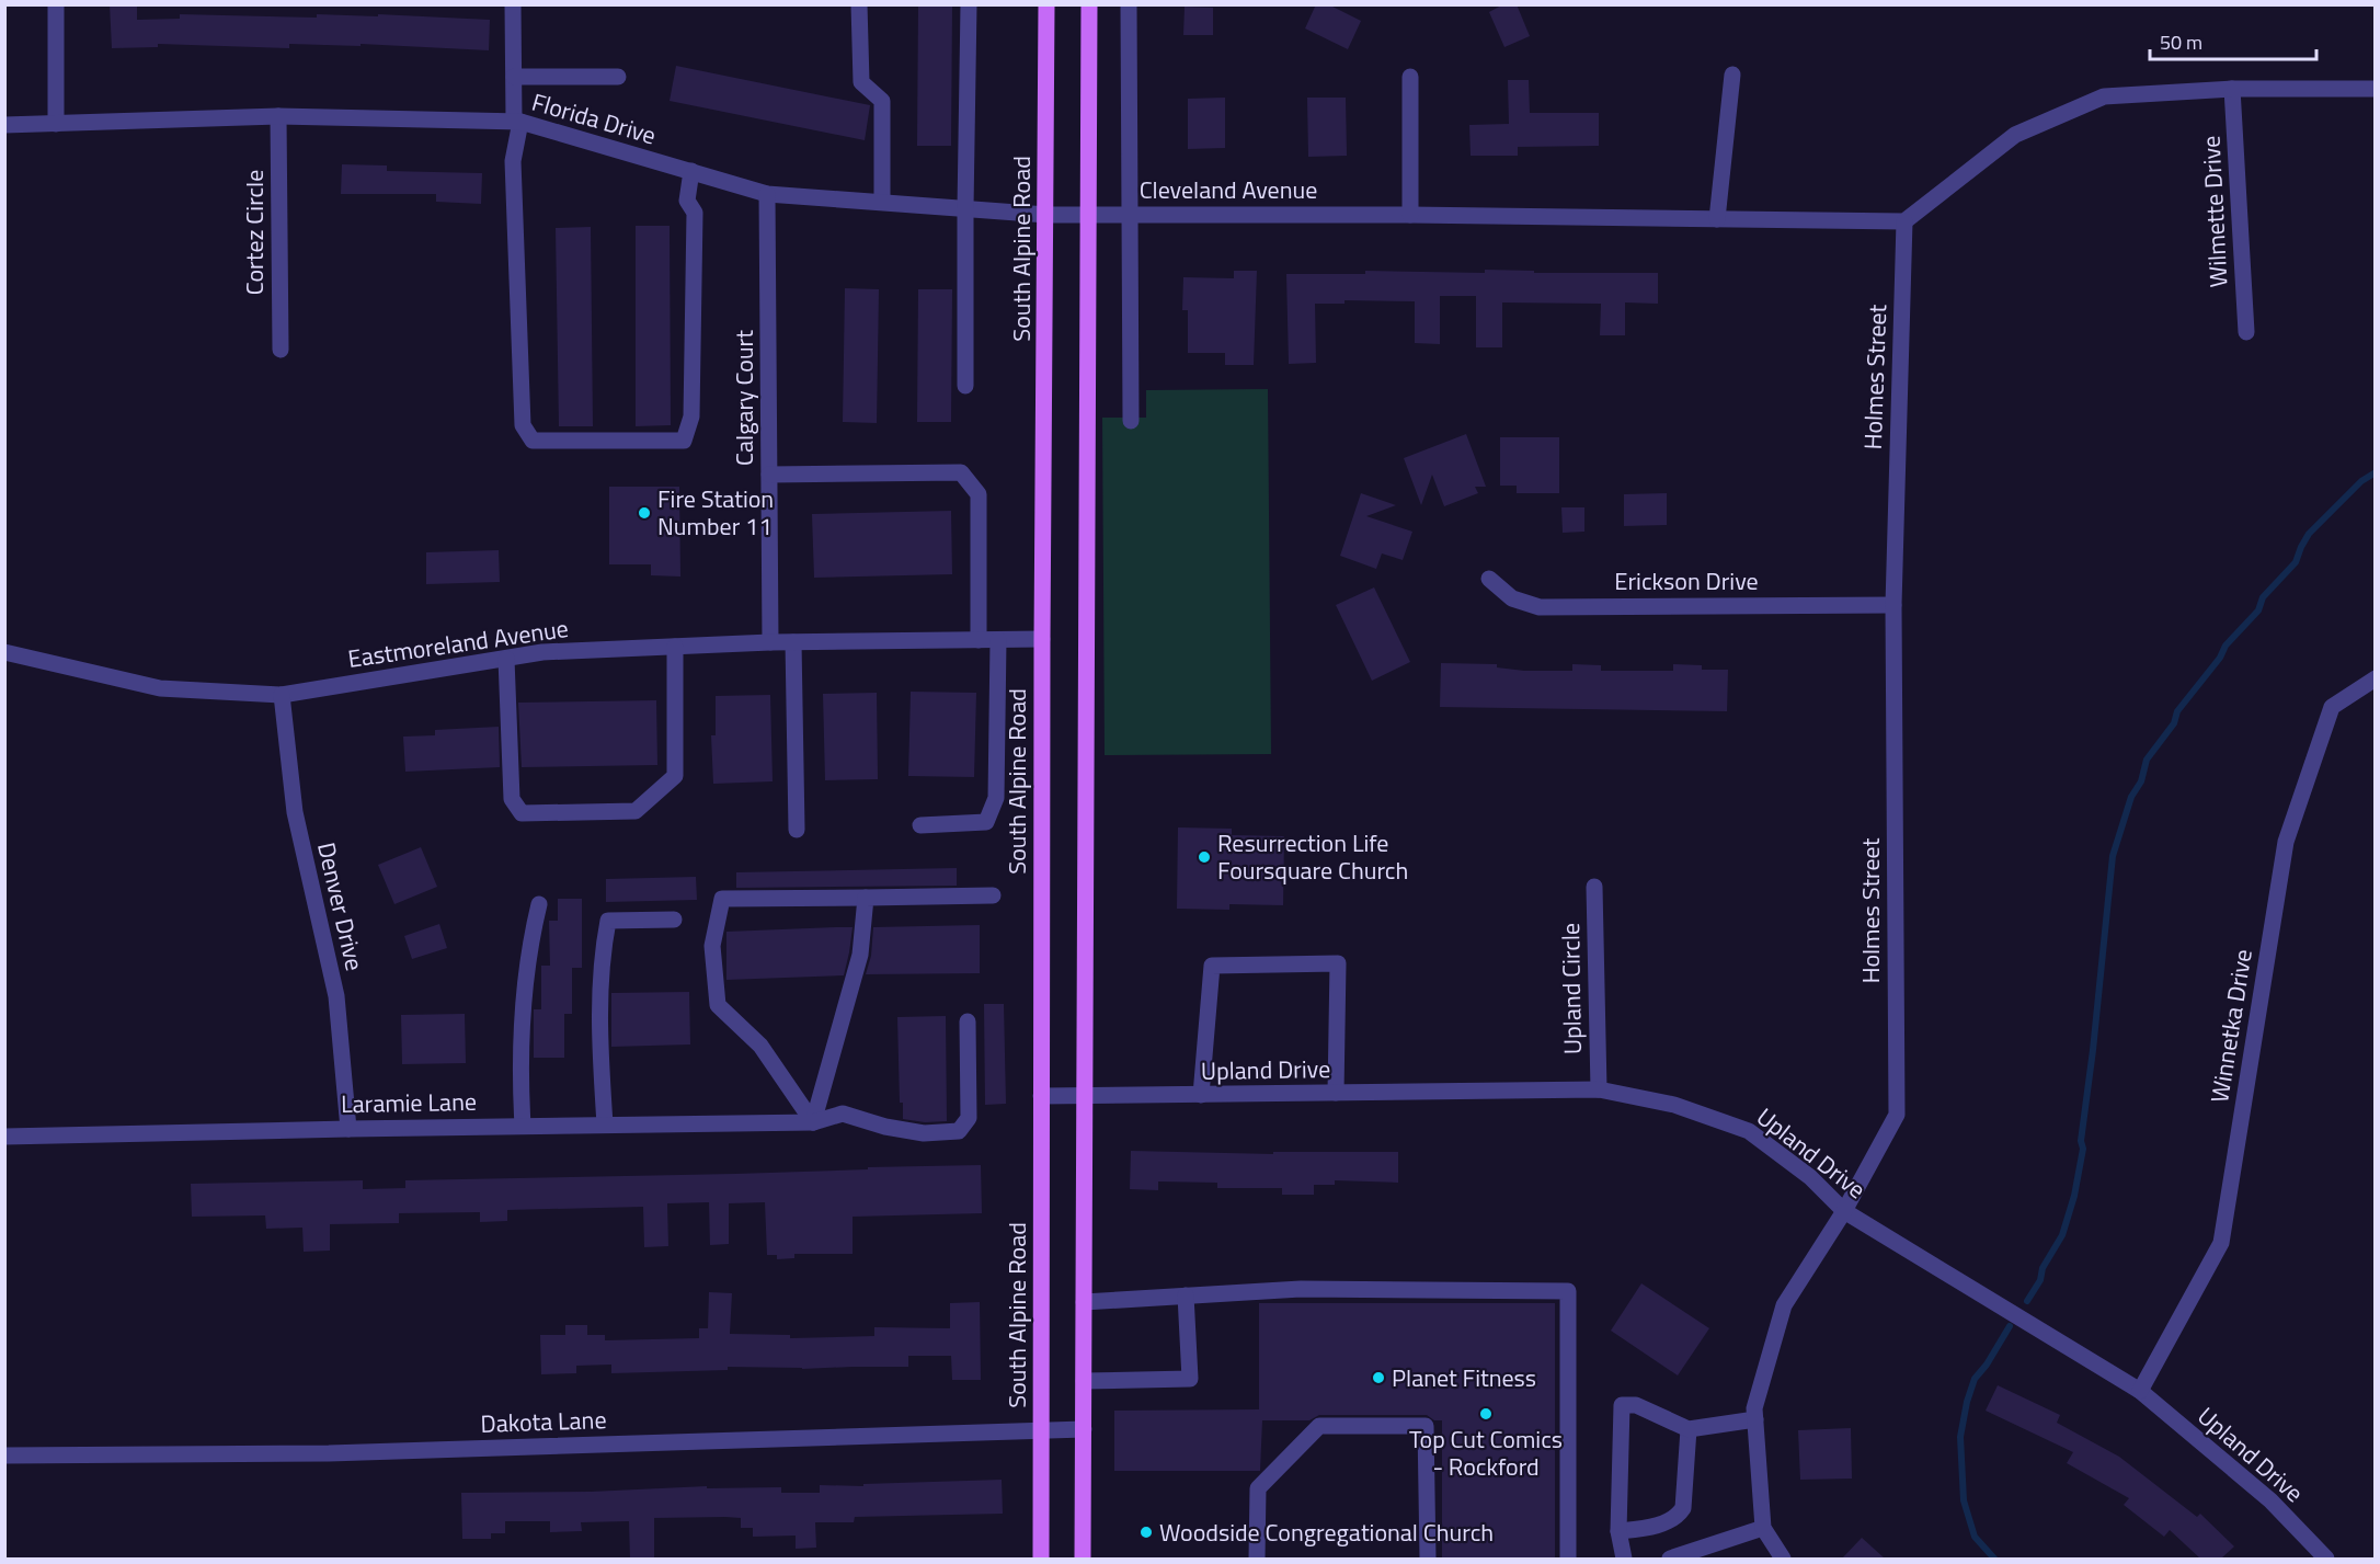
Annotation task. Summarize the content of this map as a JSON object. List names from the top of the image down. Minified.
{"streets":{"main road":["South Alpine Road"],"street":["Florida Drive","Cleveland Avenue","Wilmette Drive","Cortez Circle","Holmes Street","Calgary Court","Erickson Drive","Eastmoreland Avenue","Denver Drive","Upland Circle","Winnetka Drive","Upland Drive","Laramie Lane","Dakota Lane"]},"crossings":[["Florida Drive","Cleveland Avenue"],["Florida Drive","Cortez Circle"],["Florida Drive","South Alpine Road"],["Florida Drive","Calgary Court"],["Cleveland Avenue","South Alpine Road"],["Cleveland Avenue","Holmes Street"],["South Alpine Road","Eastmoreland Avenue"],["South Alpine Road","Upland Drive"],["South Alpine Road","Dakota Lane"],["Holmes Street","Erickson Drive"],["Holmes Street","Upland Drive"],["Calgary Court","Eastmoreland Avenue"],["Eastmoreland Avenue","Denver Drive"],["Denver Drive","Laramie Lane"],["Upland Circle","Upland Drive"],["Winnetka Drive","Upland Drive"]],"places":["Fire Station Number 11","Resurrection Life Foursquare Church","Planet Fitness","Top Cut Comics - Rockford","Woodside Congregational Church"],"scale_bar":"50 m"}
